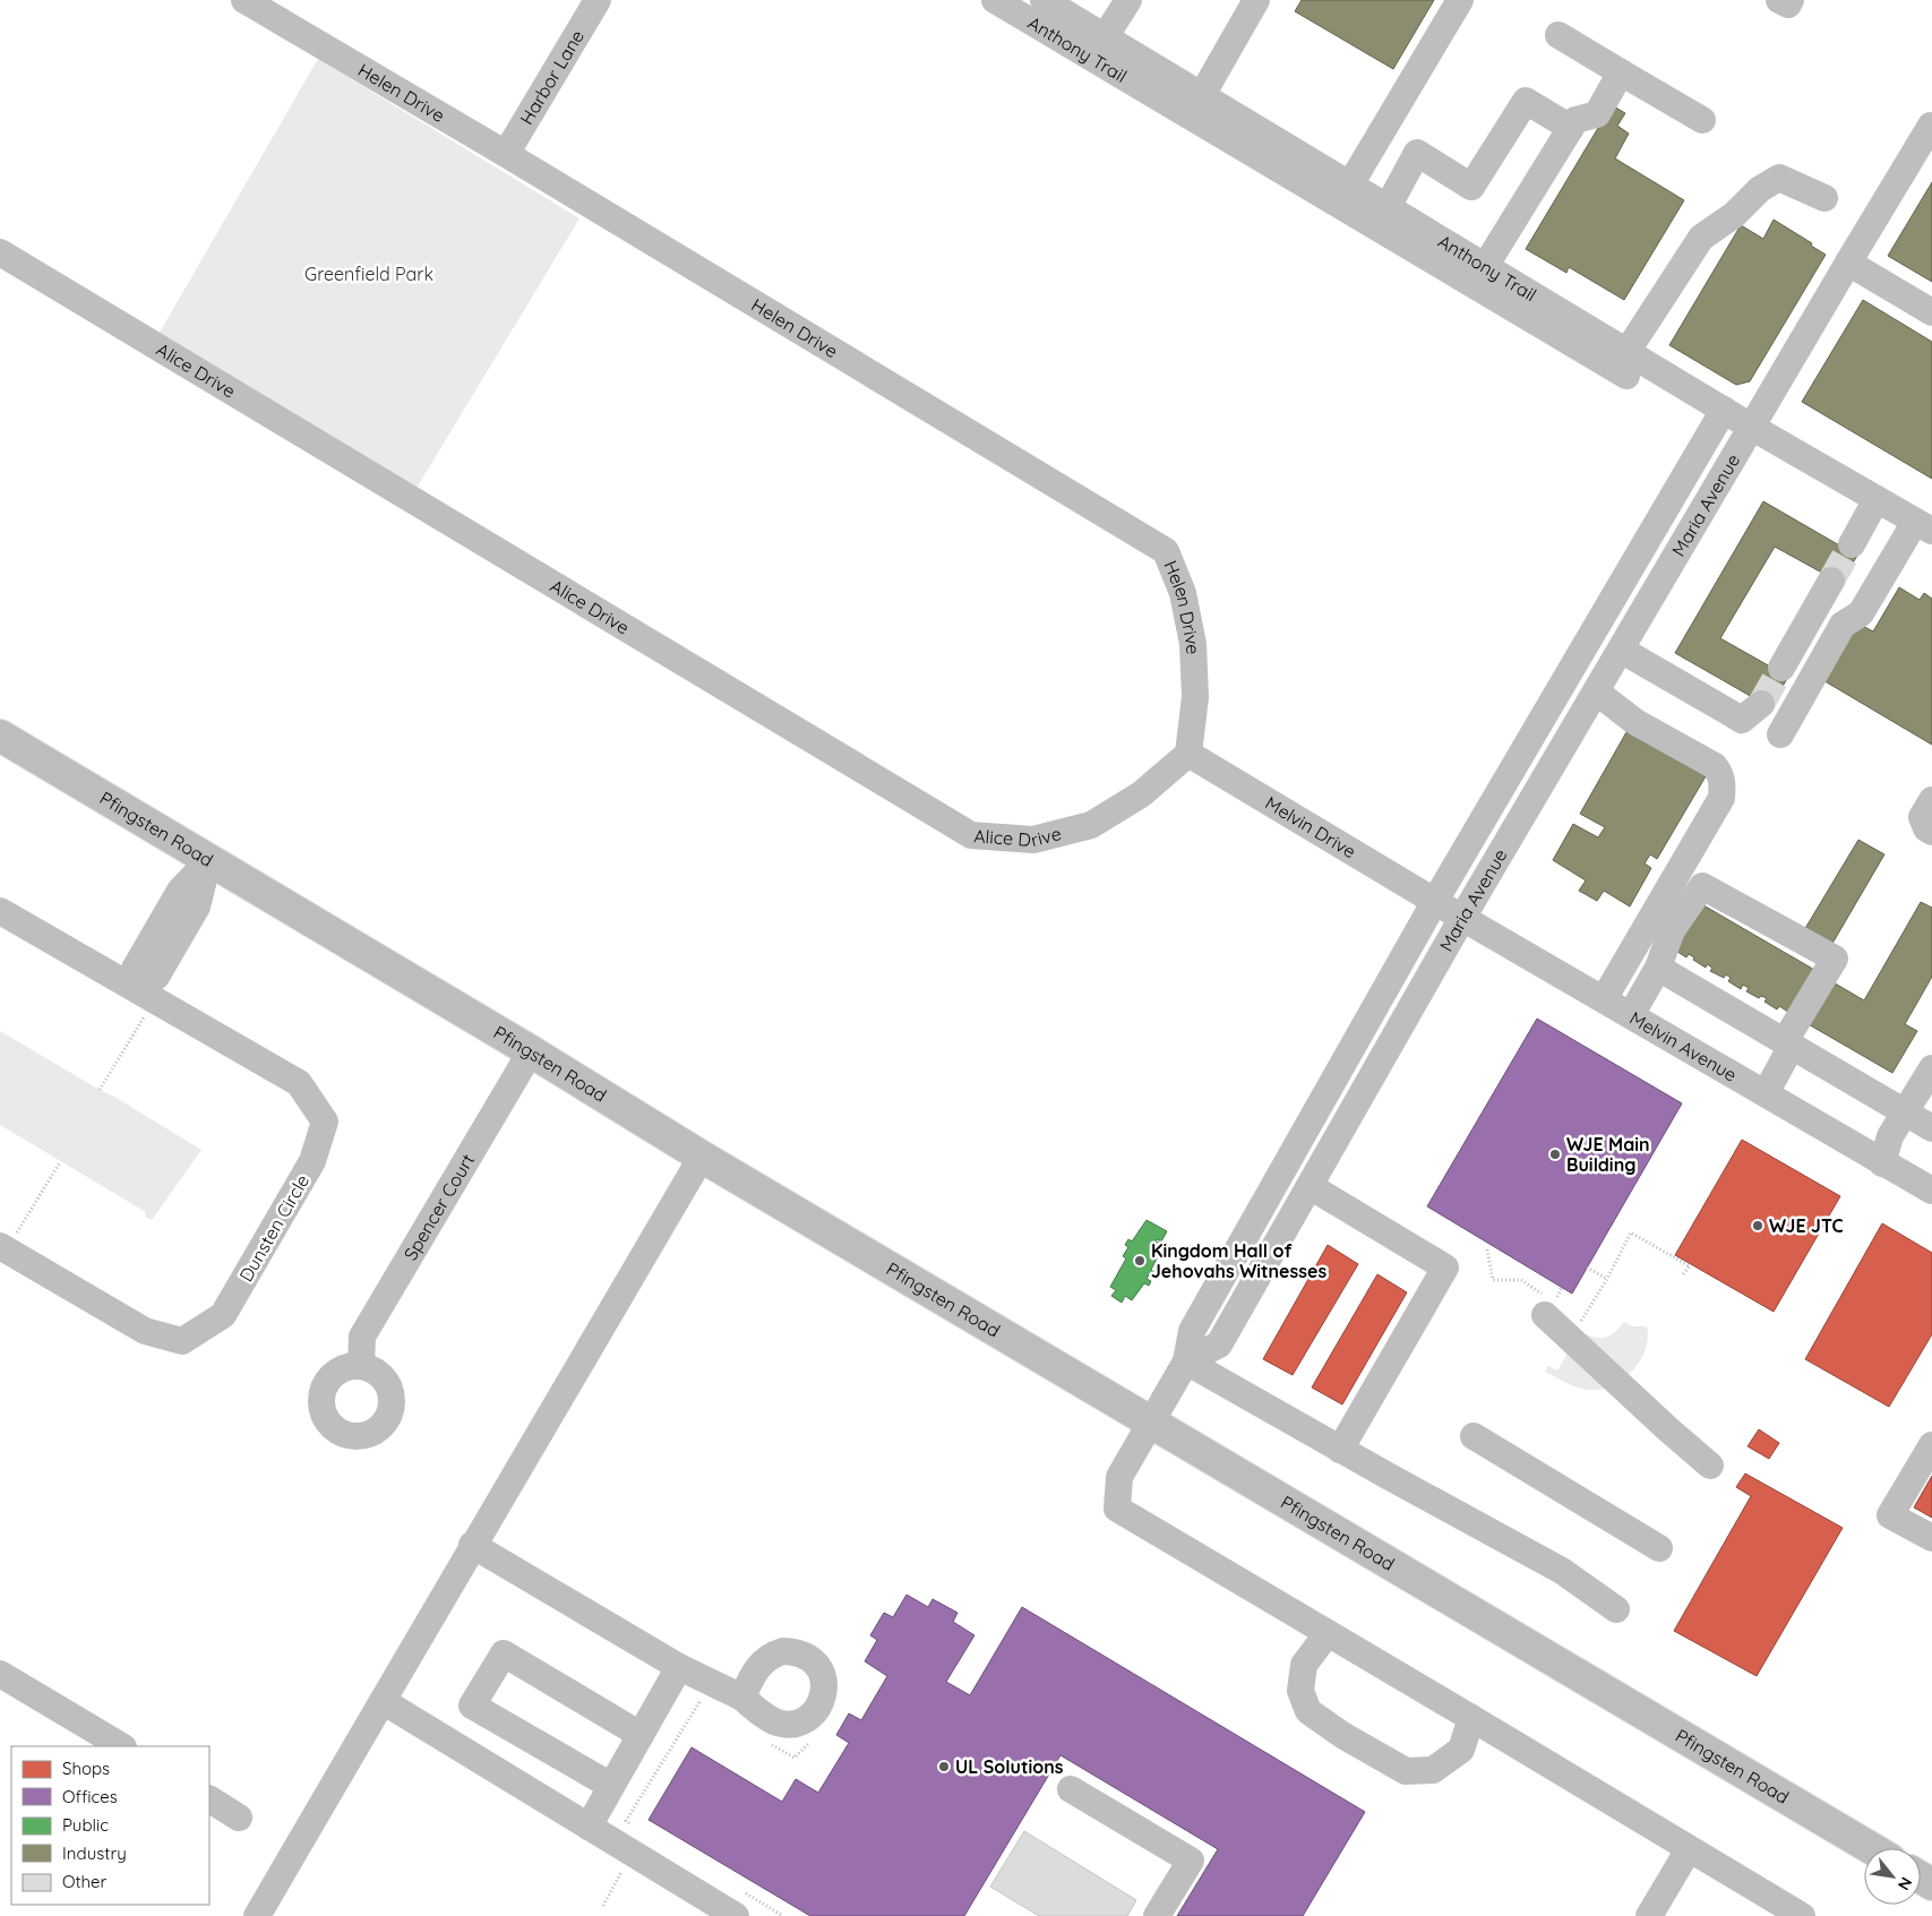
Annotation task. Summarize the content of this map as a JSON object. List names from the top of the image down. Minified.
{"streets":{"main road":["Pfingsten Road"],"street":["Anthony Trail","Harbor Lane","Helen Drive","Alice Drive","Maria Avenue","Melvin Drive","Melvin Avenue","Spencer Court","Dunsten Circle"]},"crossings":[["Anthony Trail","Maria Avenue"],["Harbor Lane","Helen Drive"],["Helen Drive","Alice Drive"],["Helen Drive","Melvin Drive"],["Alice Drive","Melvin Drive"],["Maria Avenue","Melvin Drive"],["Maria Avenue","Pfingsten Road"],["Maria Avenue","Melvin Avenue"],["Melvin Drive","Melvin Avenue"],["Pfingsten Road","Spencer Court"]],"parks":["Greenfield Park"],"places":["WJE Main Building","WJE JTC","Kingdom Hall of Jehovahs Witnesses","UL Solutions"],"legend":["Shops","Offices","Public","Industry","Other"],"north":"bottom right"}
